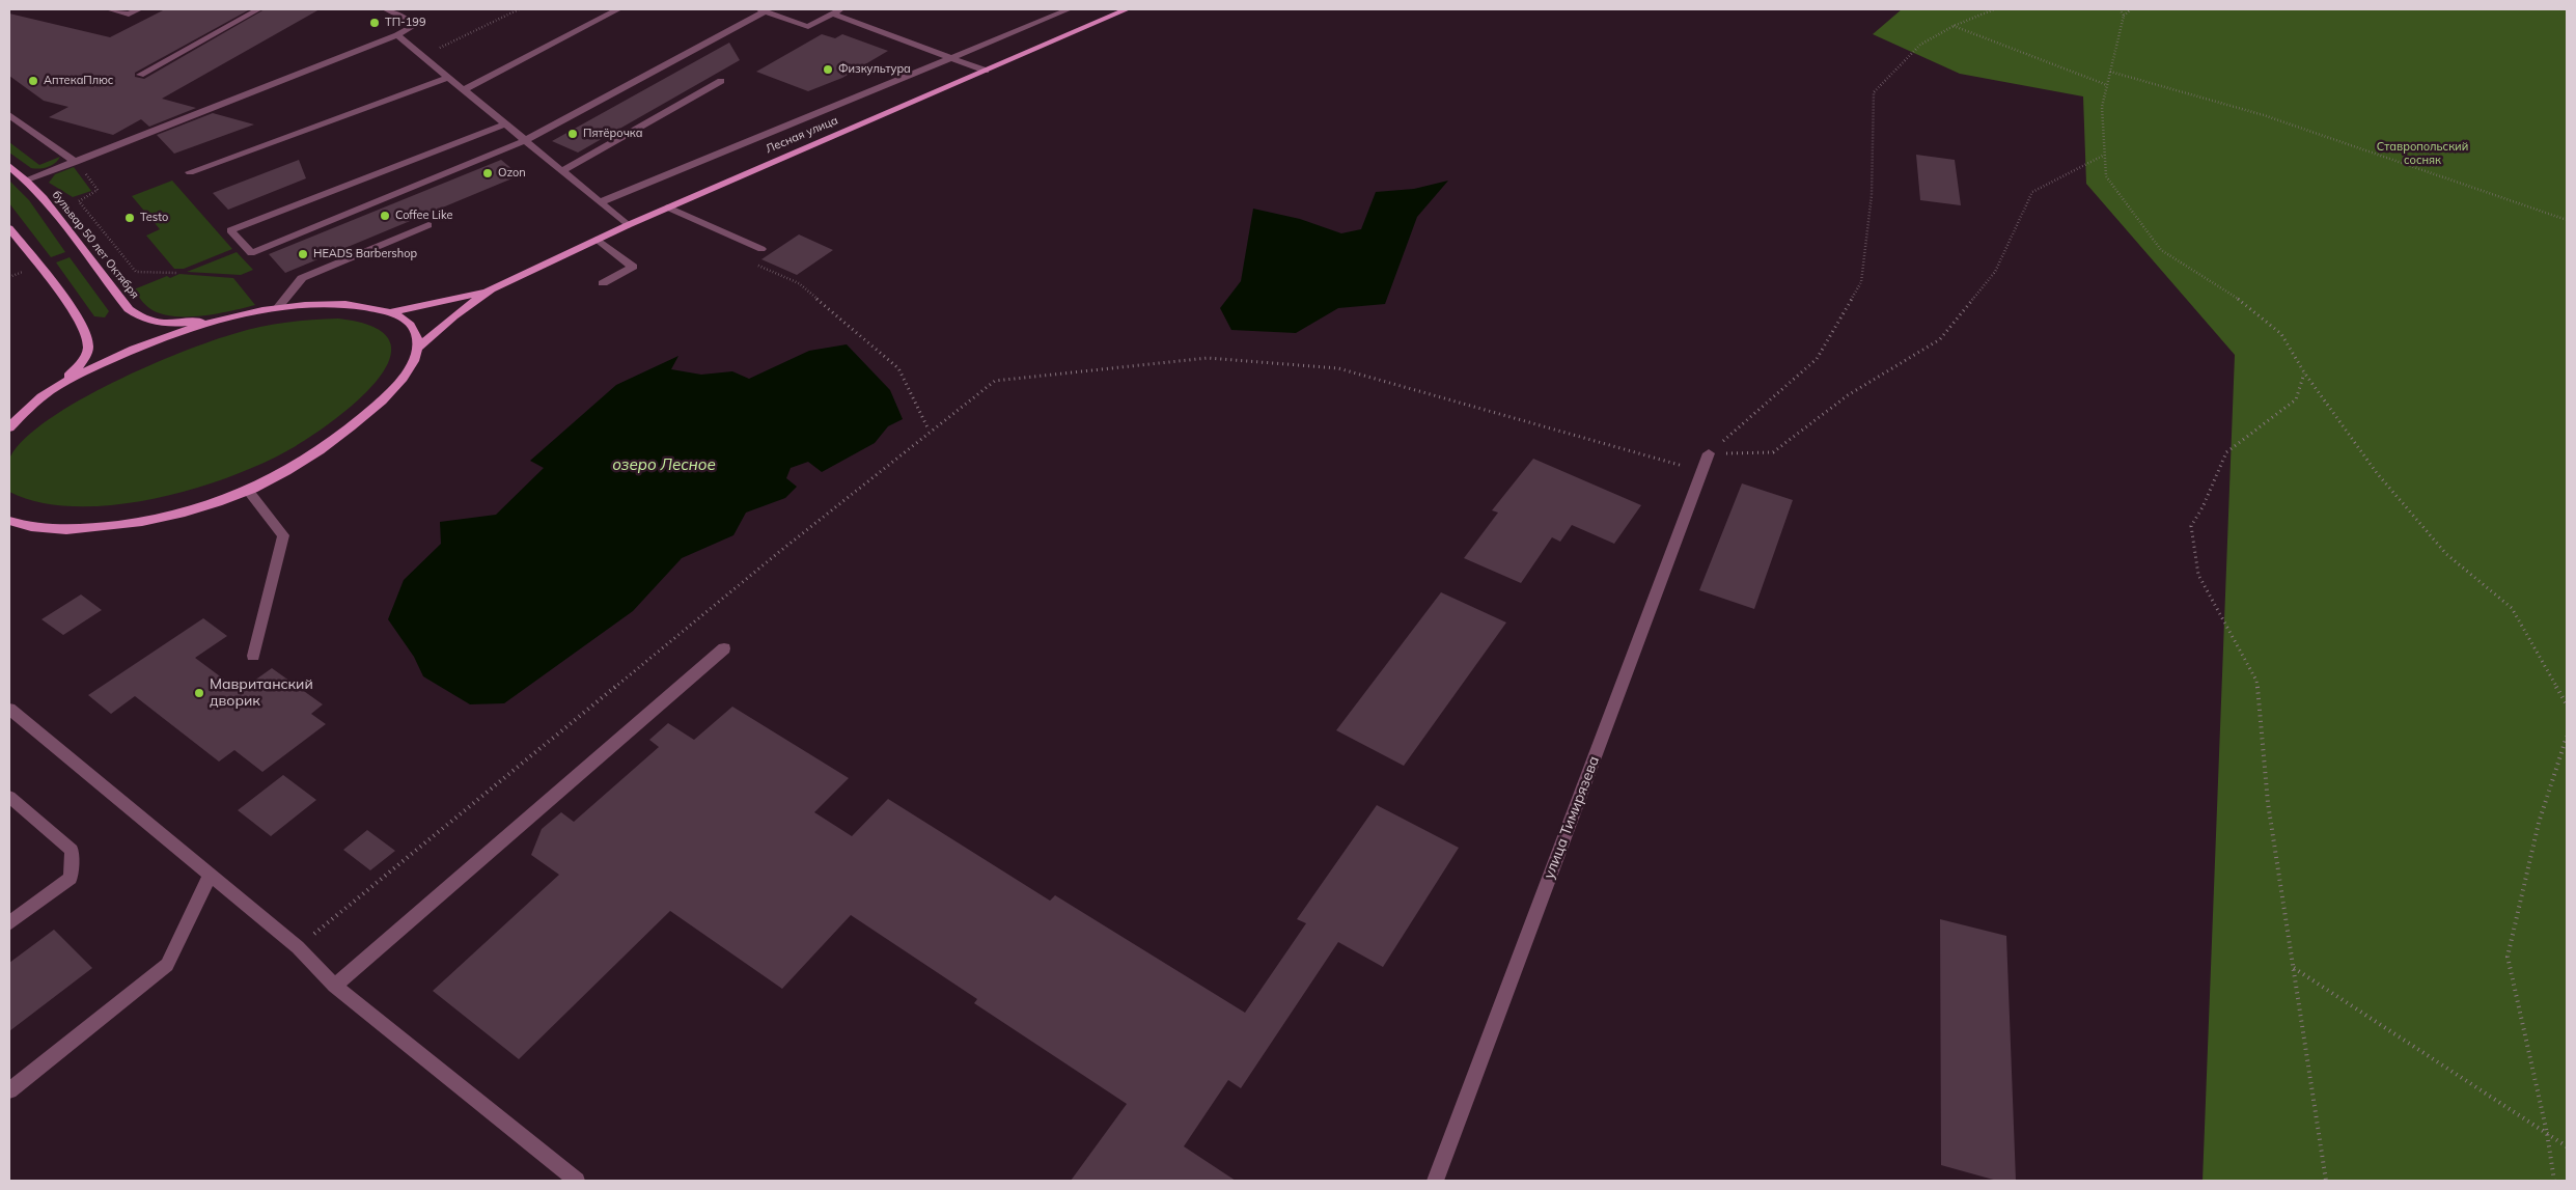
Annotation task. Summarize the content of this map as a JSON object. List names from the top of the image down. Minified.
{"streets":{"main road":["Лесная улица","бульвар 50 лет Октября"],"street":["улица Тимирязева"]},"water":["озеро Лесное"],"parks":["Ставропольский сосняк"],"places":["ТП-199","Физкультура","АптекаПлюс","Пятёрочка","Ozon","Coffee Like","Testo","HEADS Barbershop","Мавританский дворик"]}
